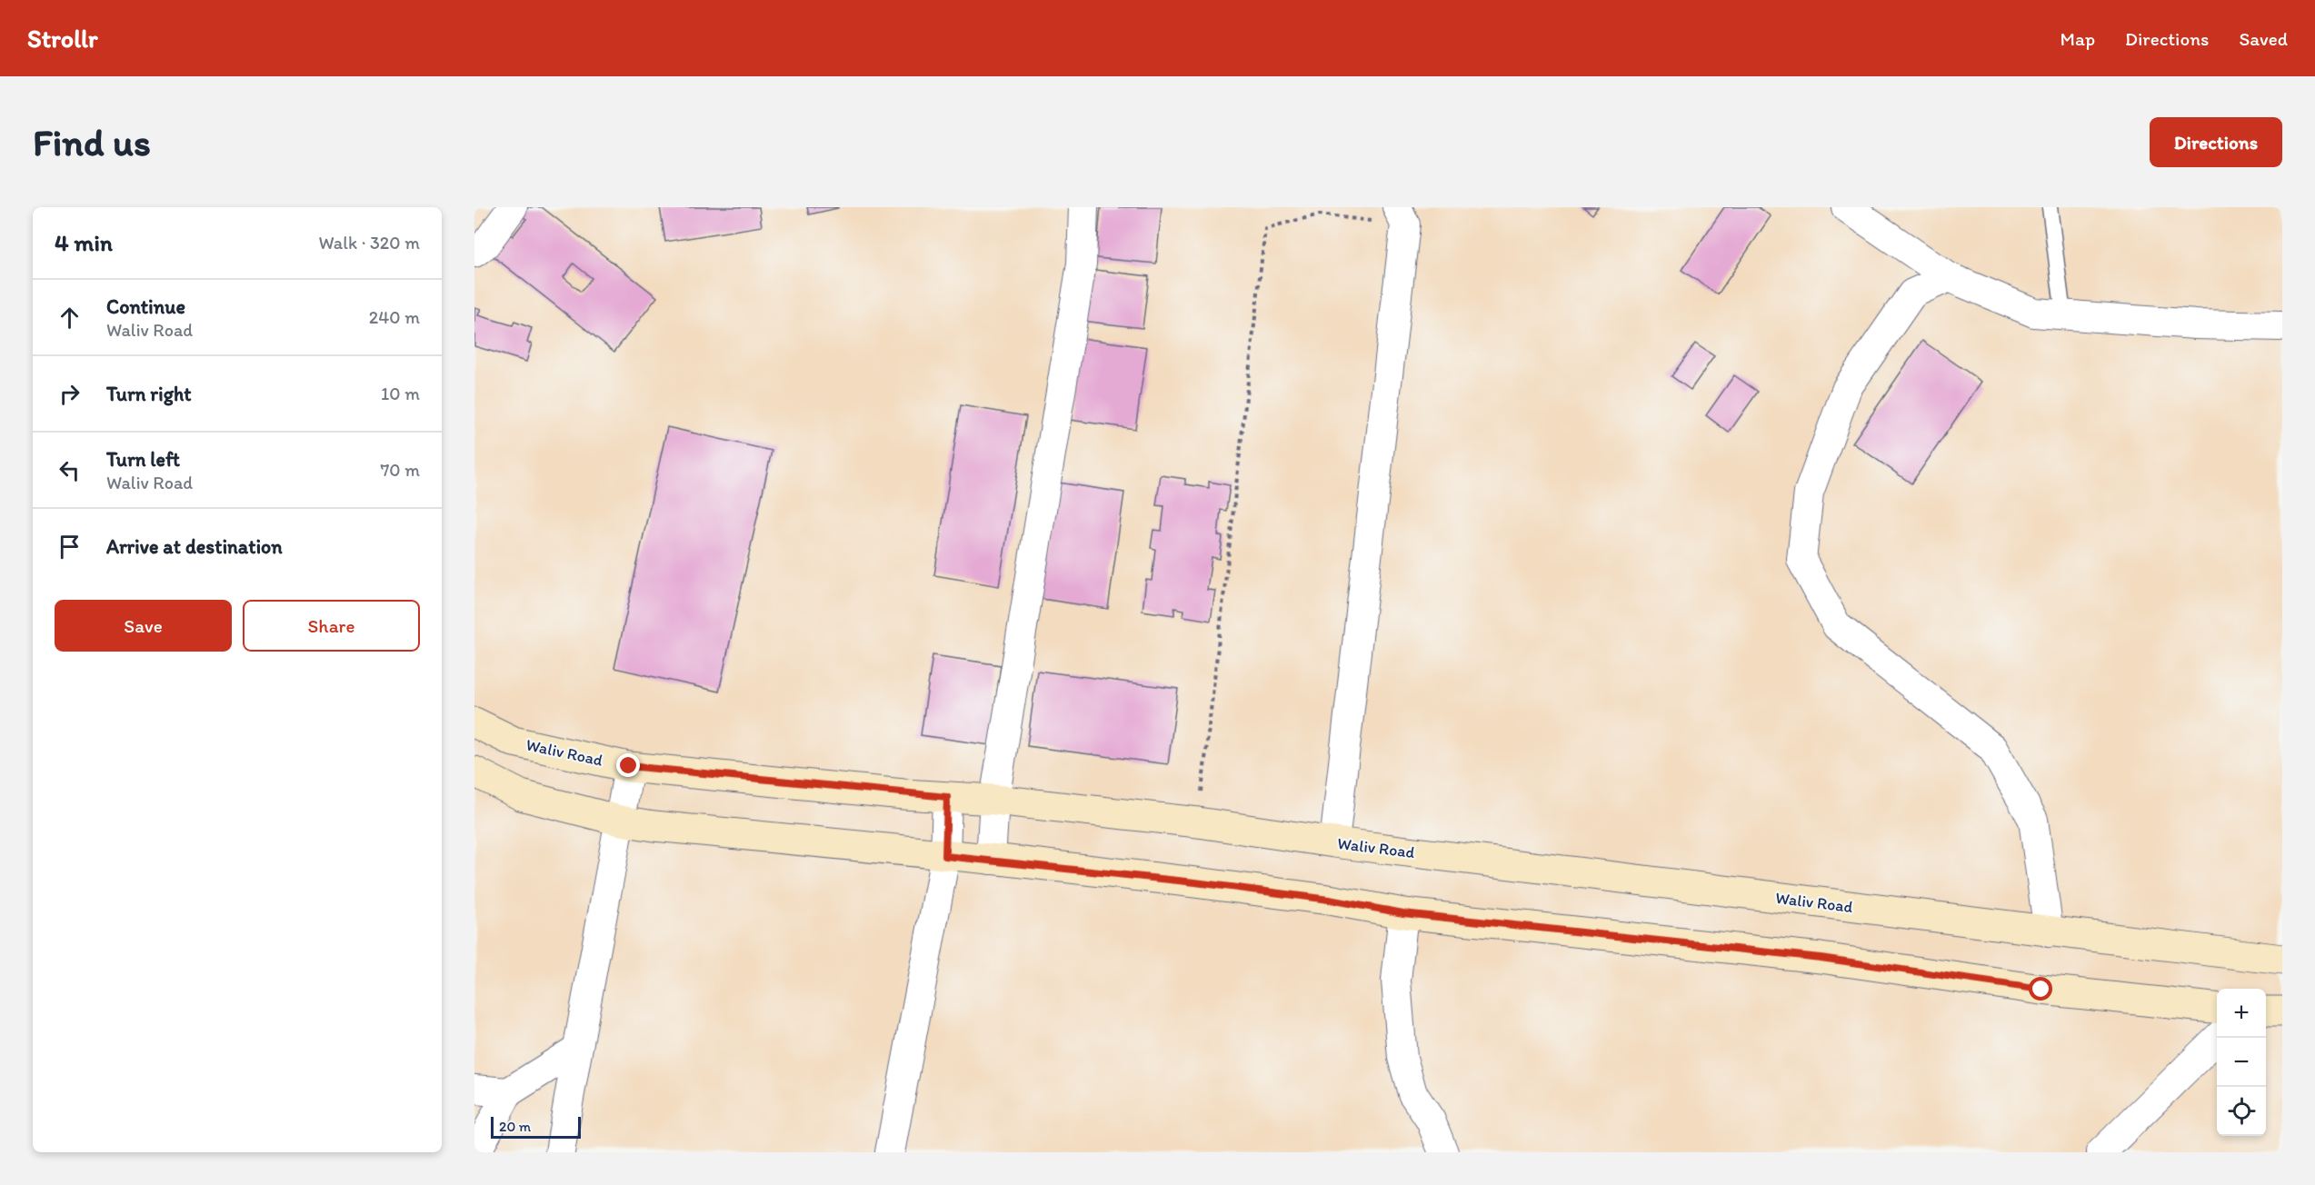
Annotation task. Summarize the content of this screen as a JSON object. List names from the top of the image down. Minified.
{"streets":{"main road":["Waliv Road"]},"scale_bar":"20 m","page":{"header":"Strollr","nav":["Map","Directions","Saved"],"buttons":["Directions",["Save","Share"]],"title":"Find us","heading":["4 min","Walk · 320 m"],"list":[["Continue","Waliv Road","240 m"],["Turn right","10 m"],["Turn left","Waliv Road","70 m"],"Arrive at destination"],"map_buttons":["+","−"],"scale":"20 m"}}
